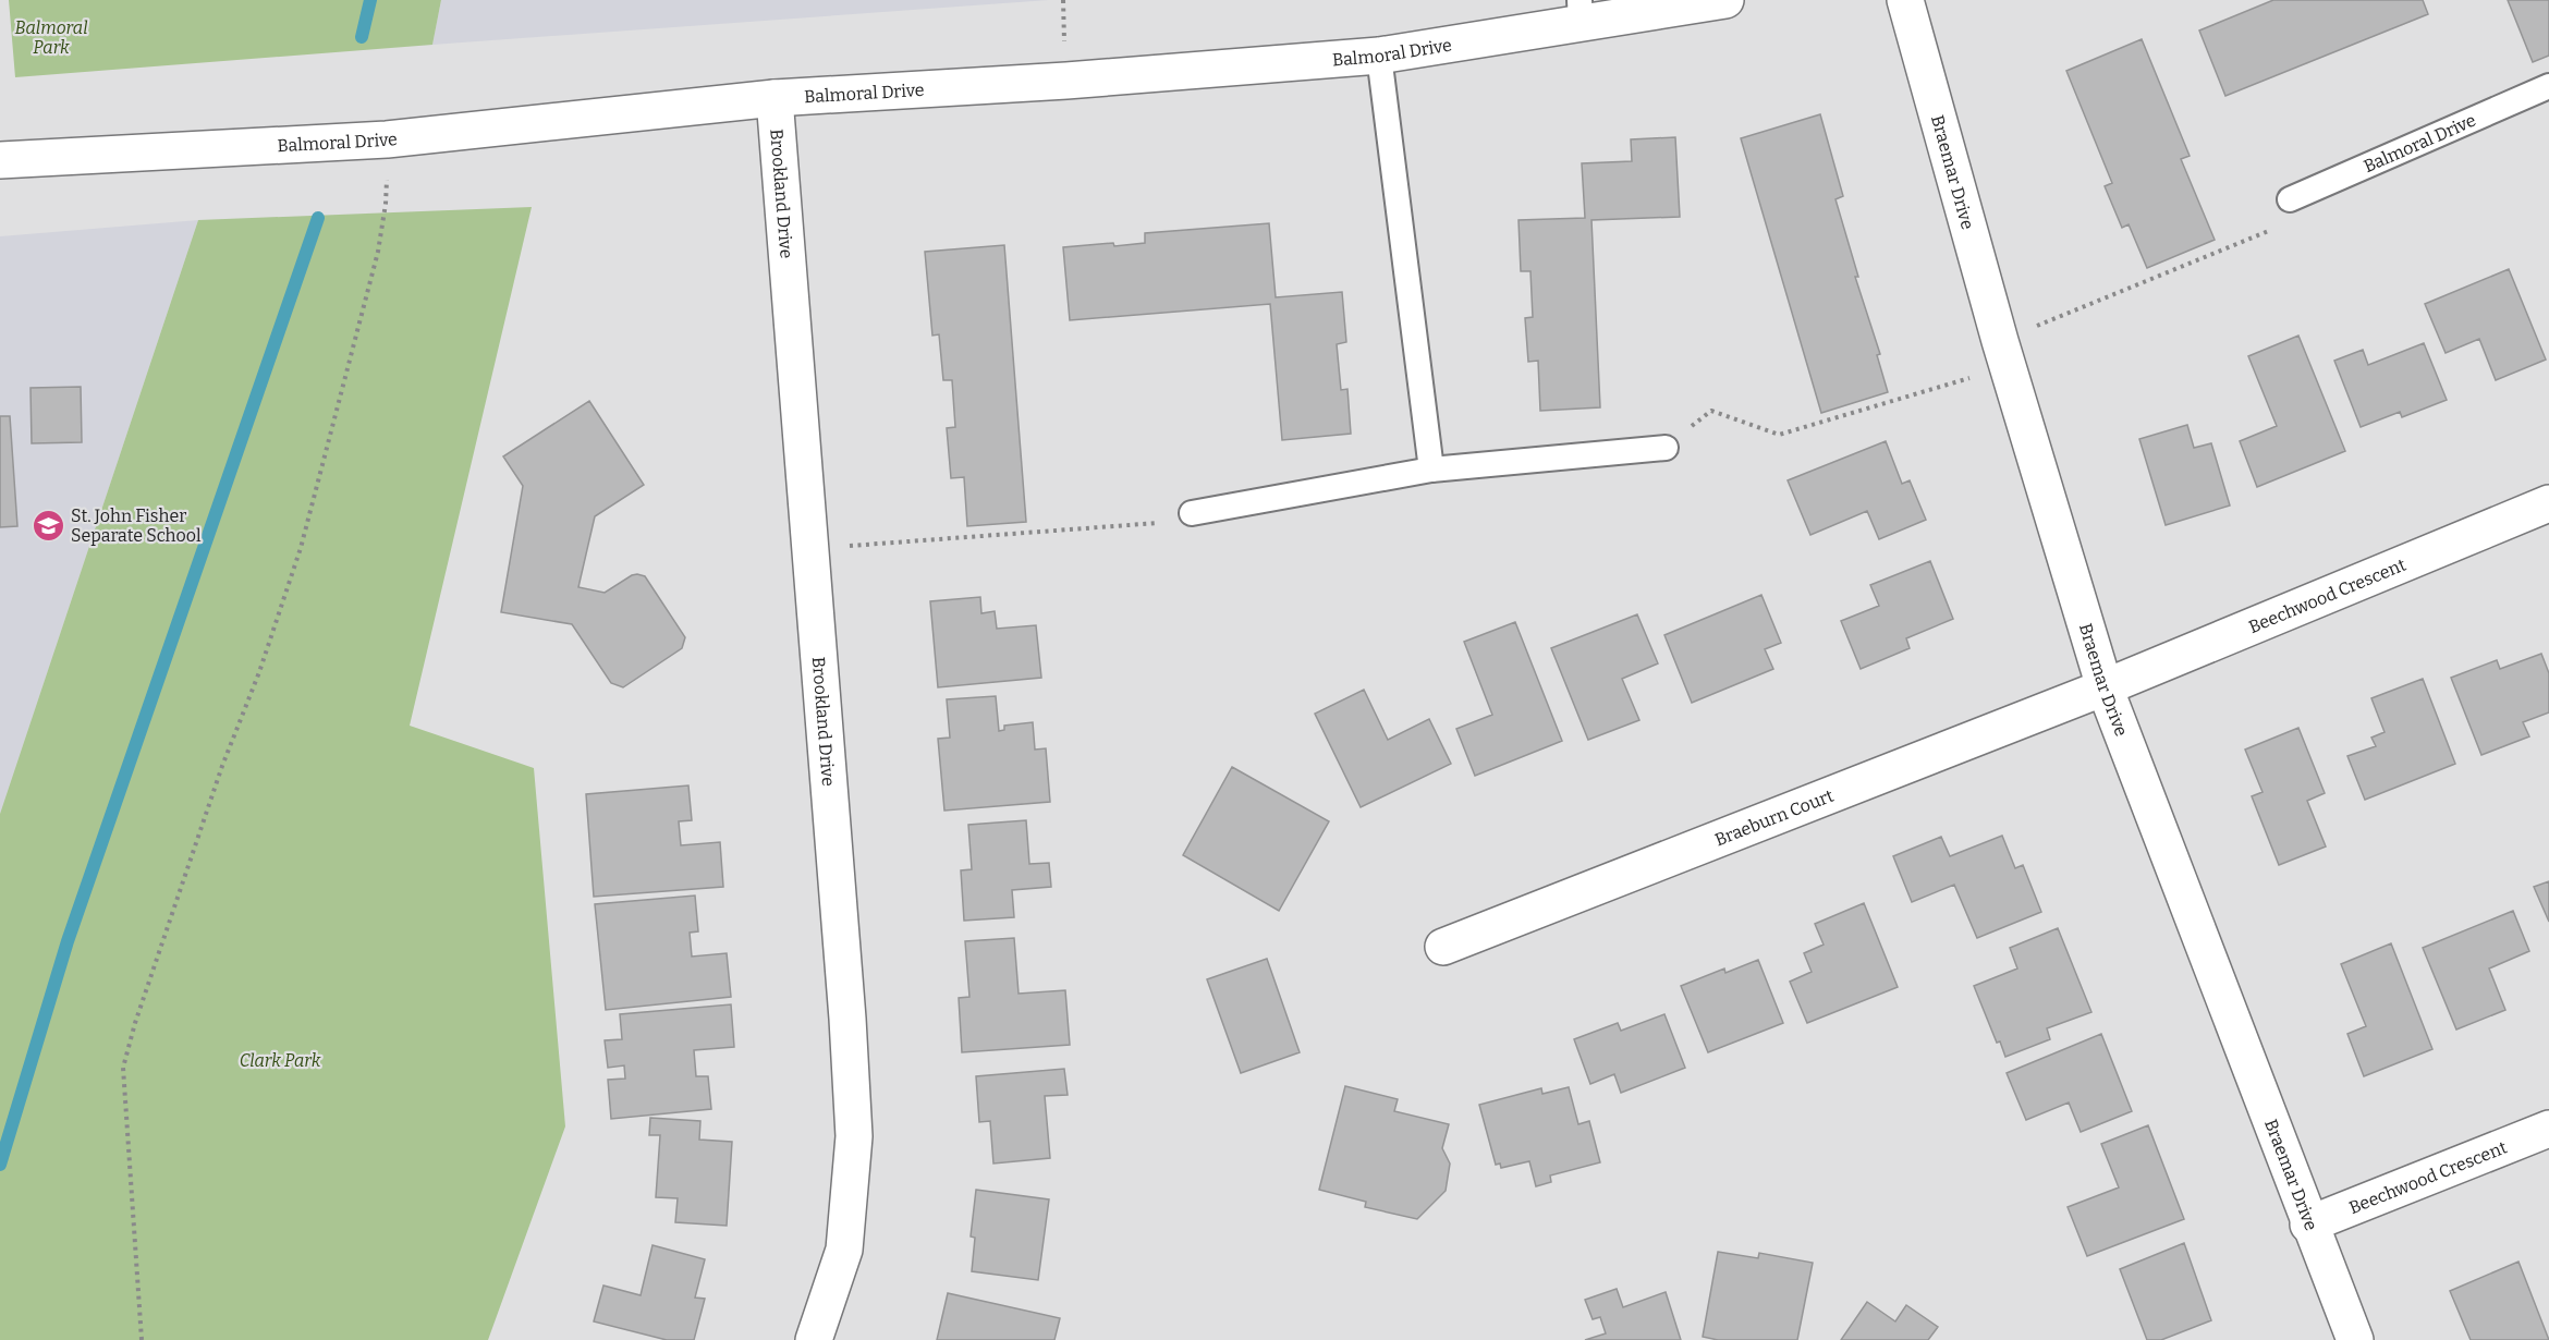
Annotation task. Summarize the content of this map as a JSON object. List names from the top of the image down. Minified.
{"streets":{"street":["Balmoral Drive","Braemar Drive","Brookland Drive","Beechwood Crescent","Braeburn Court"]},"crossings":[["Balmoral Drive","Brookland Drive"],["Braemar Drive","Beechwood Crescent"],["Braemar Drive","Braeburn Court"],["Beechwood Crescent","Braeburn Court"]],"parks":["Balmoral Park","Clark Park"],"places":{"school or university":["St. John Fisher Separate School"]}}
